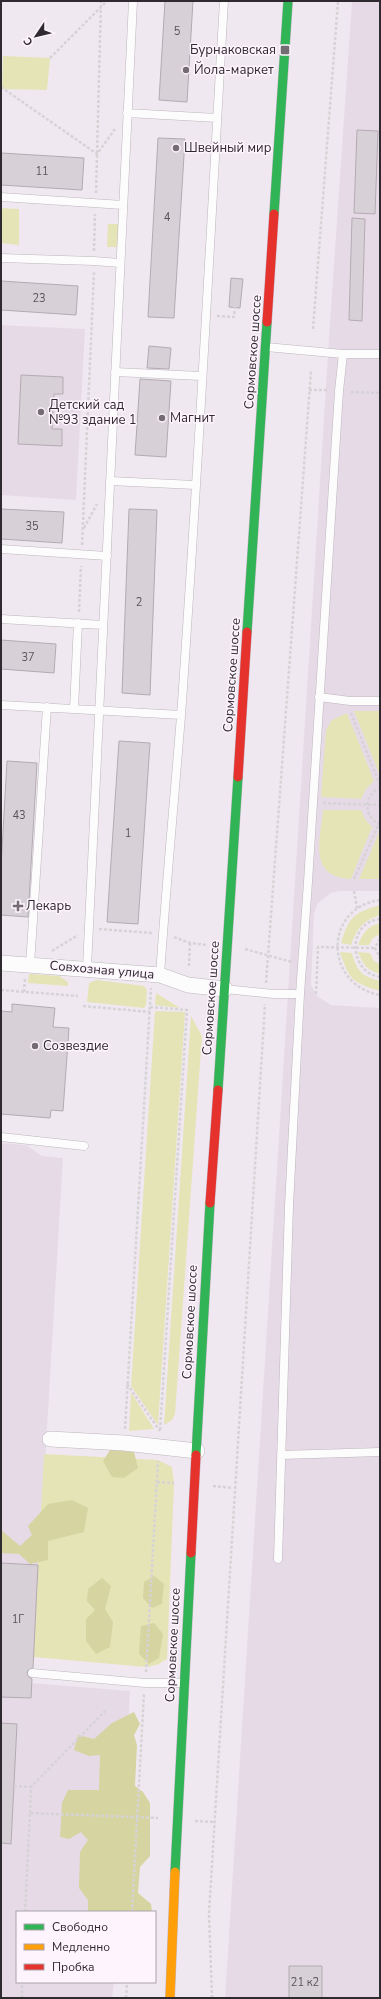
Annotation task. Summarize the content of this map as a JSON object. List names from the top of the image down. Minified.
{"streets":{"main road":["Сормовское шоссе"],"street":["Совхозная улица"]},"crossings":[["Сормовское шоссе","Совхозная улица"]],"places":{"transit":["Бурнаковская"],"other":["Йола-маркет","Швейный мир","Детский сад №93 здание 1","Магнит","Созвездие"],"health":["Лекарь"]},"house_numbers":["5","11","4","23","35","2","37","43","1","1Г","21 к2"],"legend":["Свободно","Медленно","Пробка"],"north":"bottom left"}
